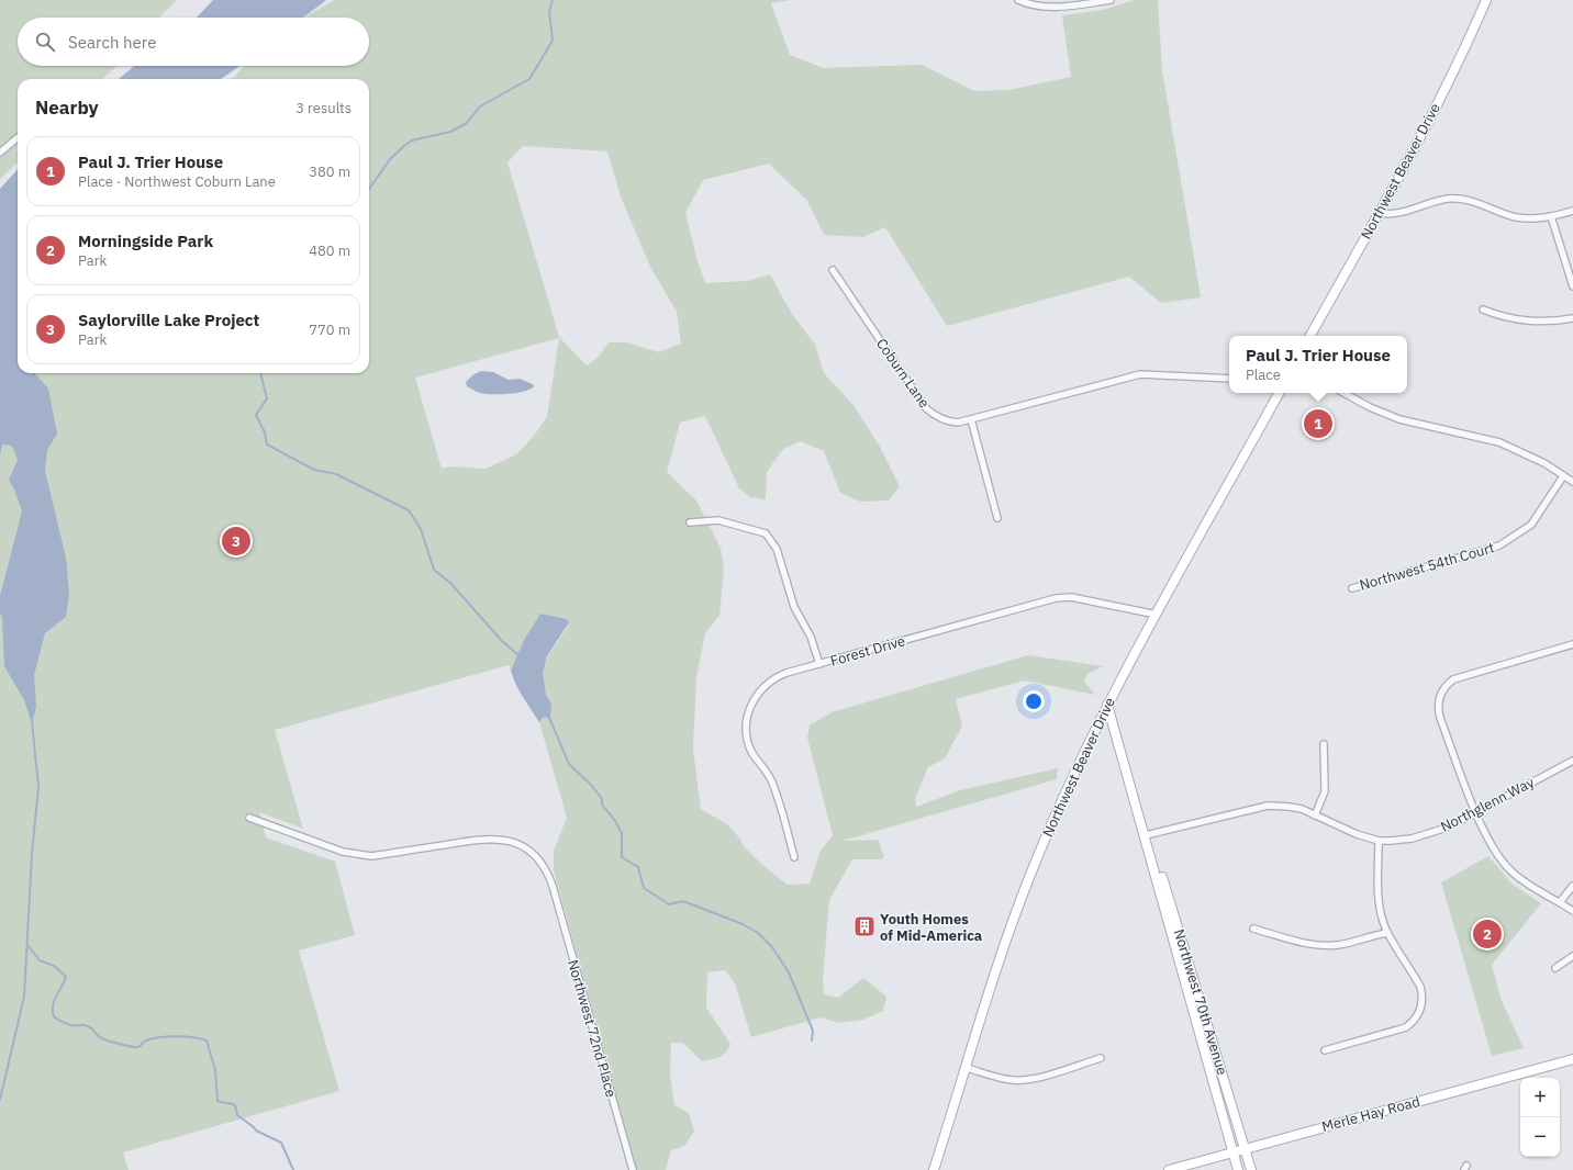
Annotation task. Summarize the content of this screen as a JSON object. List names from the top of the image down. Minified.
{"streets":{"main road":["Northwest Beaver Drive","Northwest 70th Avenue","Merle Hay Road"],"street":["Coburn Lane","Northwest 54th Court","Forest Drive","Northglenn Way","Northwest 72nd Place"]},"crossings":[["Northwest Beaver Drive","Forest Drive"],["Northwest Beaver Drive","Northwest 70th Avenue"],["Northglenn Way","Northwest 70th Avenue"],["Northwest 70th Avenue","Merle Hay Road"]],"places":{"building":["Youth Homes of Mid-America"]},"page":{"search":"Search here","heading":["Nearby","3 results"],"list":[{"mark":"1","name":"Paul J. Trier House","note":"Place · Northwest Coburn Lane","value":"380 m"},{"mark":"2","name":"Morningside Park","note":"Park","value":"480 m"},{"mark":"3","name":"Saylorville Lake Project","note":"Park","value":"770 m"}],"popup":["Paul J. Trier House","Place"],"pins":["1","3","2"],"map_buttons":["+","−"]}}
